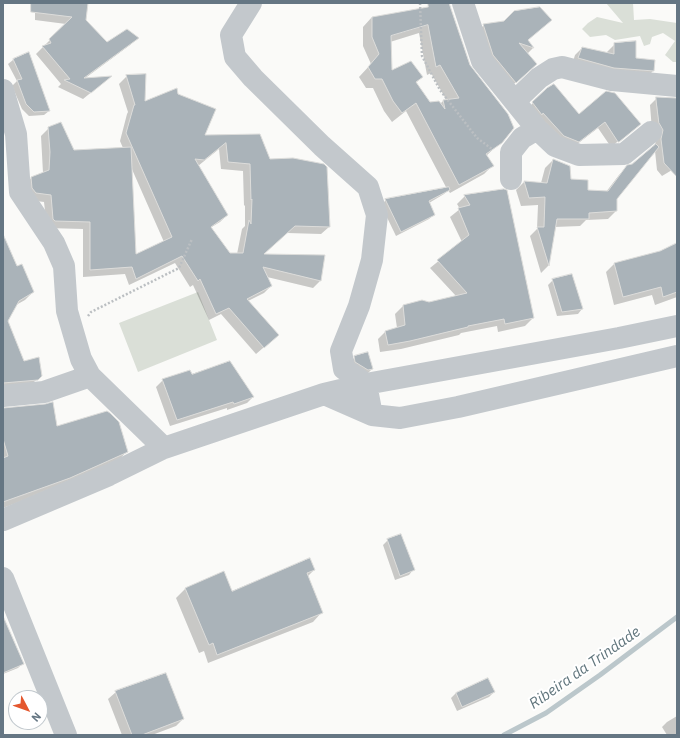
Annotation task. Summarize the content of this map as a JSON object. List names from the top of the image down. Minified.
{"water":["Ribeira da Trindade"],"north":"bottom right"}
